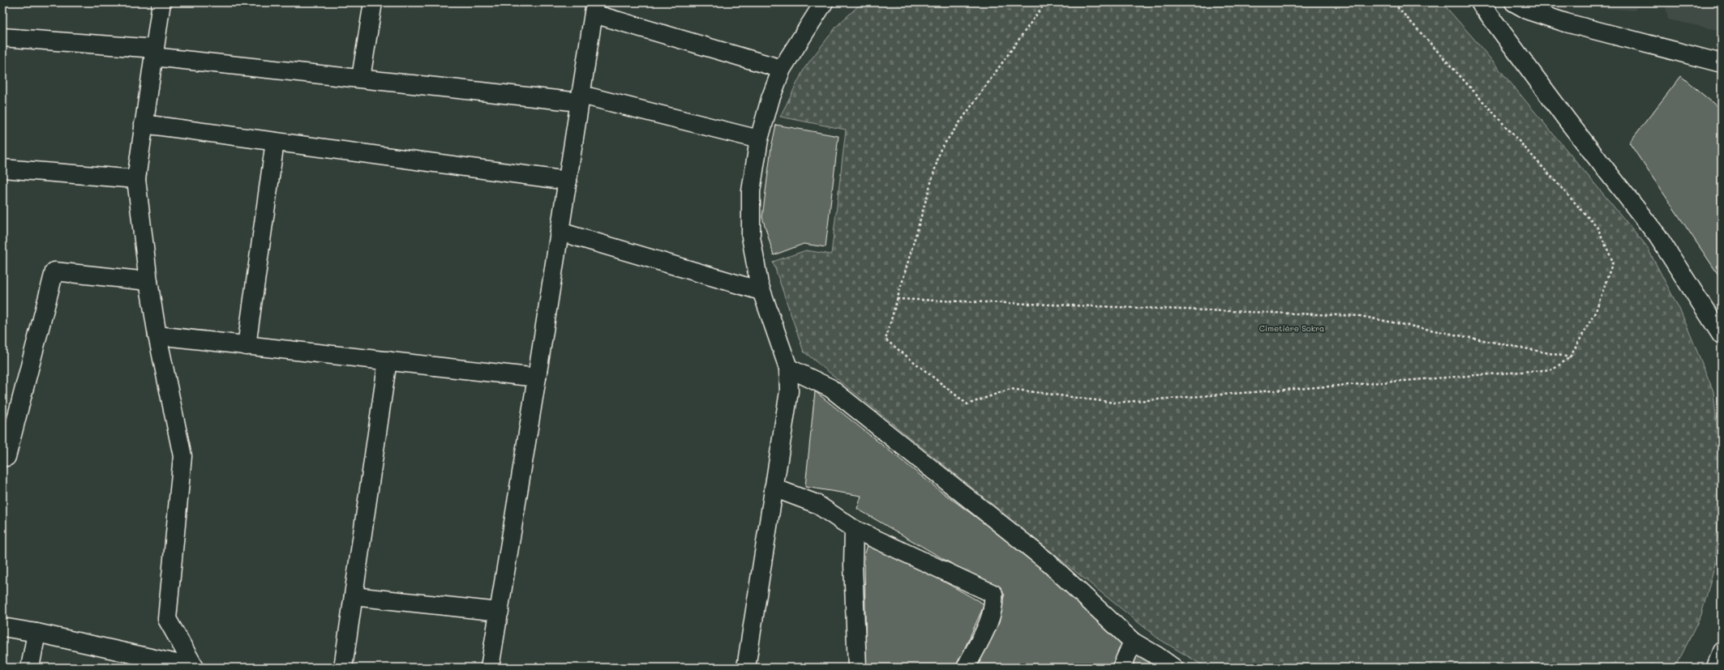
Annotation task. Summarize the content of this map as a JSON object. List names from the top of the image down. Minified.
{"parks":["Cimetière Sokra"]}
